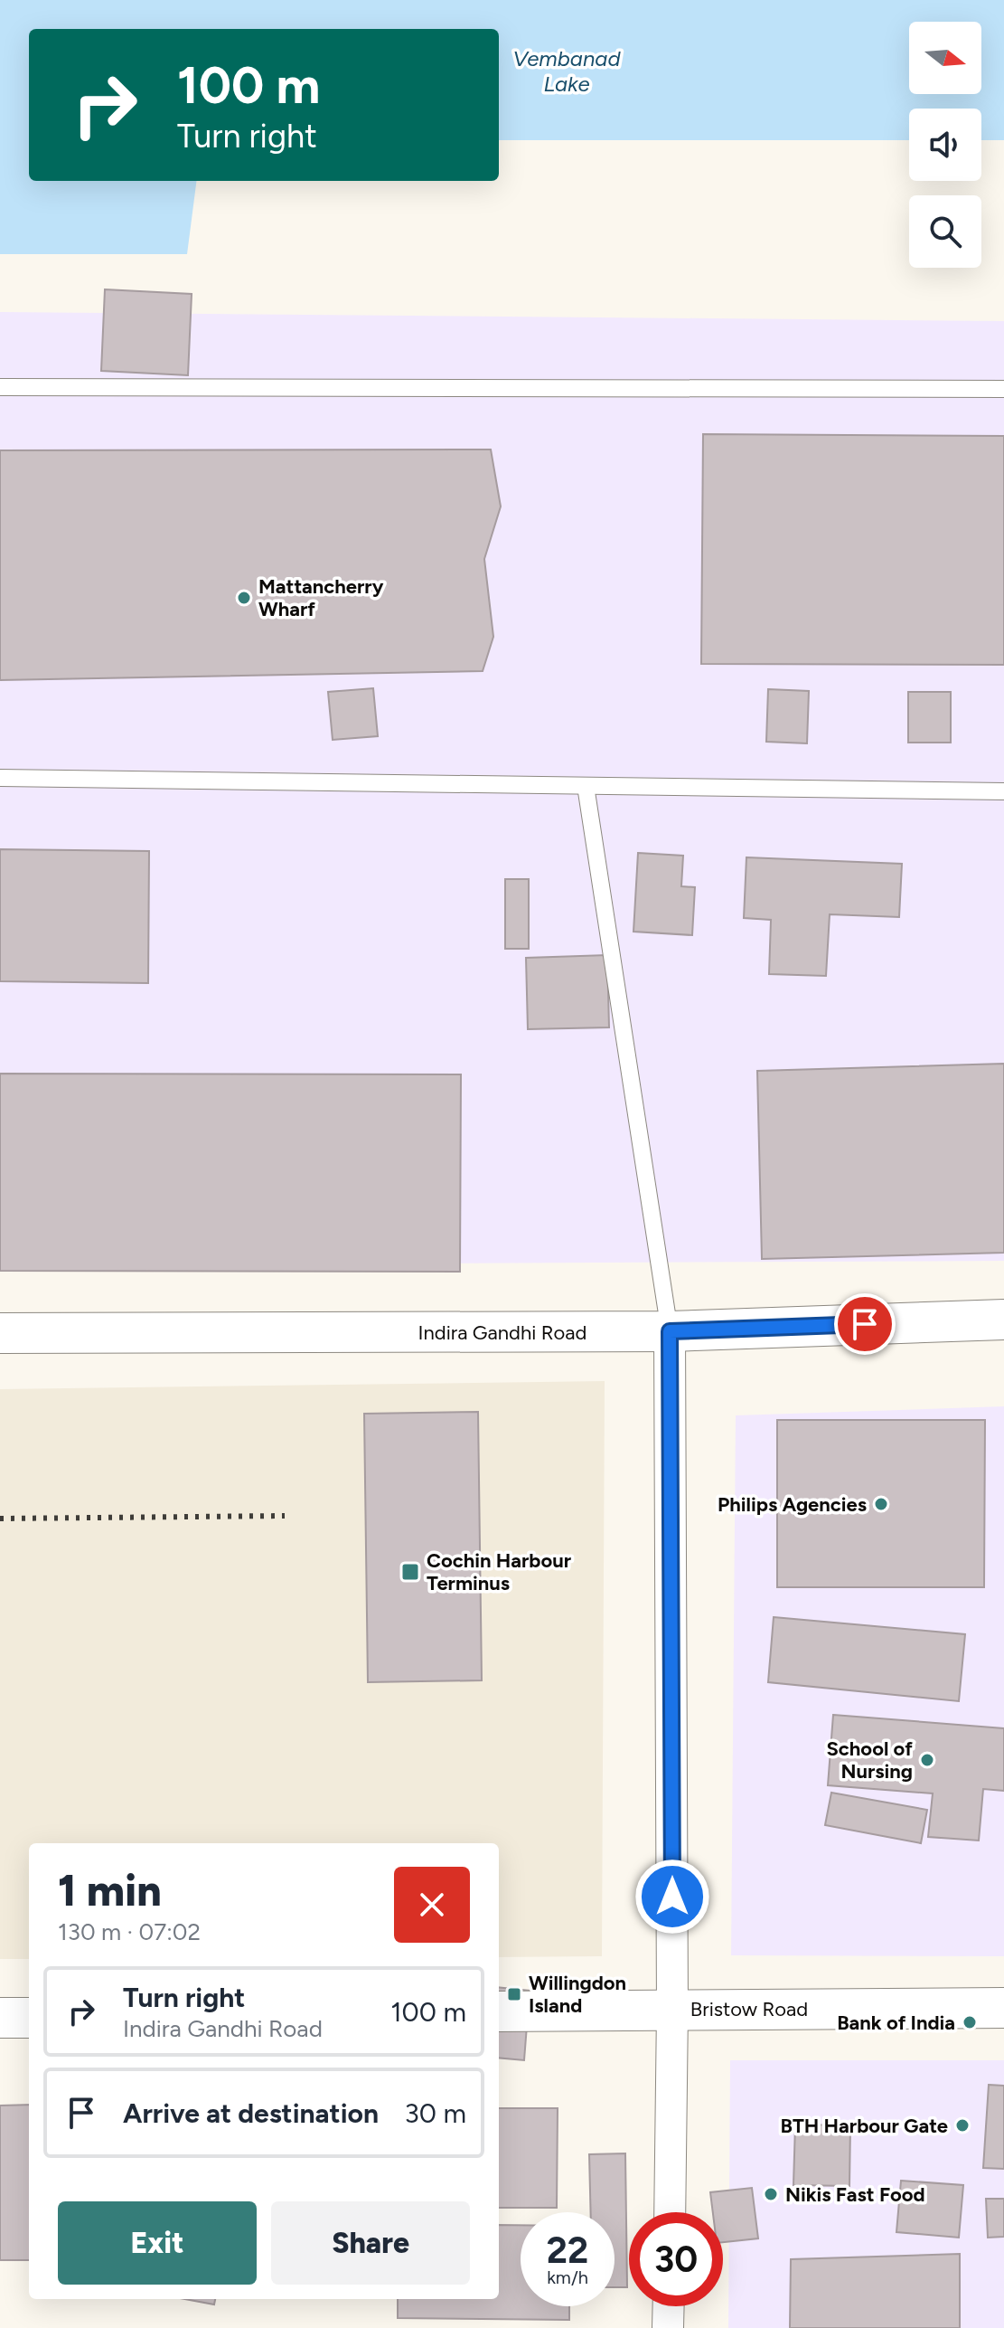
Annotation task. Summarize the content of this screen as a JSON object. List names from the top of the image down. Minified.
{"streets":{"main road":["Indira Gandhi Road","Bristow Road"]},"water":["Vembanad Lake"],"places":{"other":["Mattancherry Wharf","Philips Agencies","School of Nursing","Bank of India","BTH Harbour Gate","Nikis Fast Food"],"transit":["Cochin Harbour Terminus","Willingdon Island"]},"north":"right","page":{"turn":["100 m","Turn right"],"heading":["1 min","130 m · 07:02"],"list":[{"name":"Turn right","note":"Indira Gandhi Road","value":"100 m"},{"name":"Arrive at destination","value":"30 m"}],"buttons":["Exit","Share"],"speed":"22 km/h","limit":"30"}}
